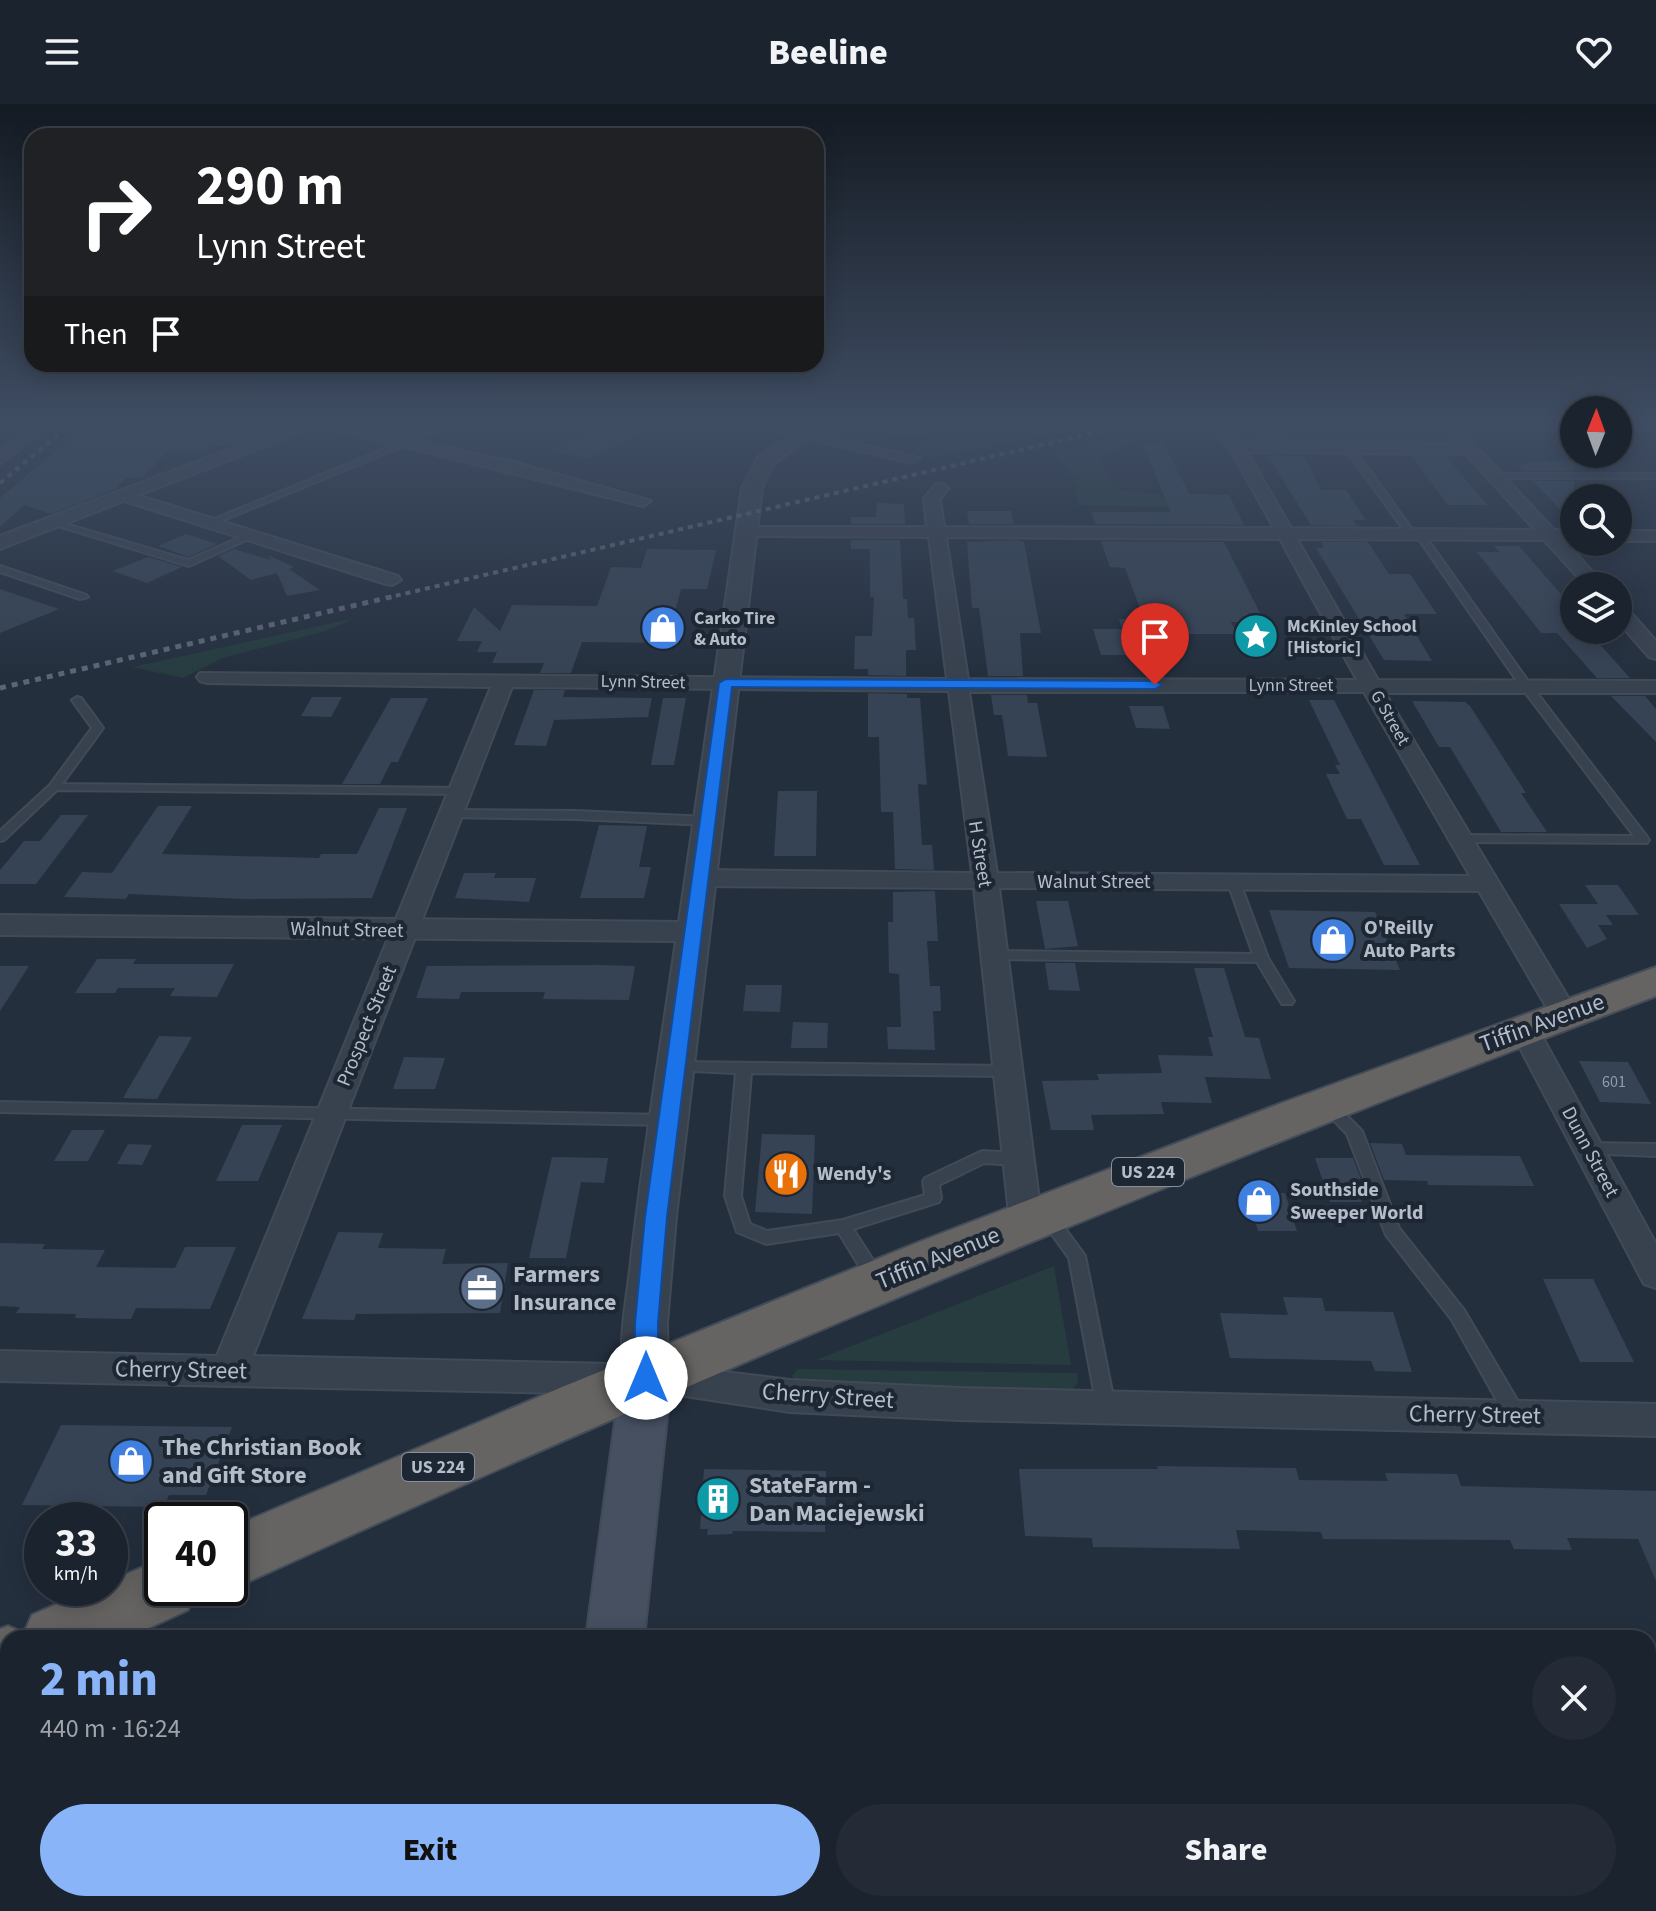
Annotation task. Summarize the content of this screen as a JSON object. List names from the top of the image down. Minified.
{"streets":{"highway":["Tiffin Avenue","US 224"],"street":["Lynn Street","G Street","H Street","Walnut Street","Prospect Street","Dunn Street","Cherry Street"]},"crossings":[["Lynn Street","G Street"],["Lynn Street","H Street"],["Lynn Street","Prospect Street"],["G Street","Walnut Street"],["G Street","Tiffin Avenue"],["G Street","Dunn Street"],["H Street","Walnut Street"],["H Street","Tiffin Avenue"],["Walnut Street","Prospect Street"],["Tiffin Avenue","Dunn Street"],["Tiffin Avenue","Cherry Street"],["Prospect Street","Cherry Street"]],"places":{"shop":["Carko Tire & Auto","O'Reilly Auto Parts","Southside Sweeper World","The Christian Book and Gift Store"],"place":["McKinley School [Historic]"],"restaurant":["Wendy's"],"office":["Farmers Insurance"],"building":["StateFarm - Dan Maciejewski"]},"house_numbers":["601"],"north":"top","page":{"header":"Beeline","turn":["290 m","Lynn Street"],"then":"Then","speed":"33 km/h","limit":"40","heading":["2 min","440 m · 16:24"],"buttons":["Exit","Share"]}}
